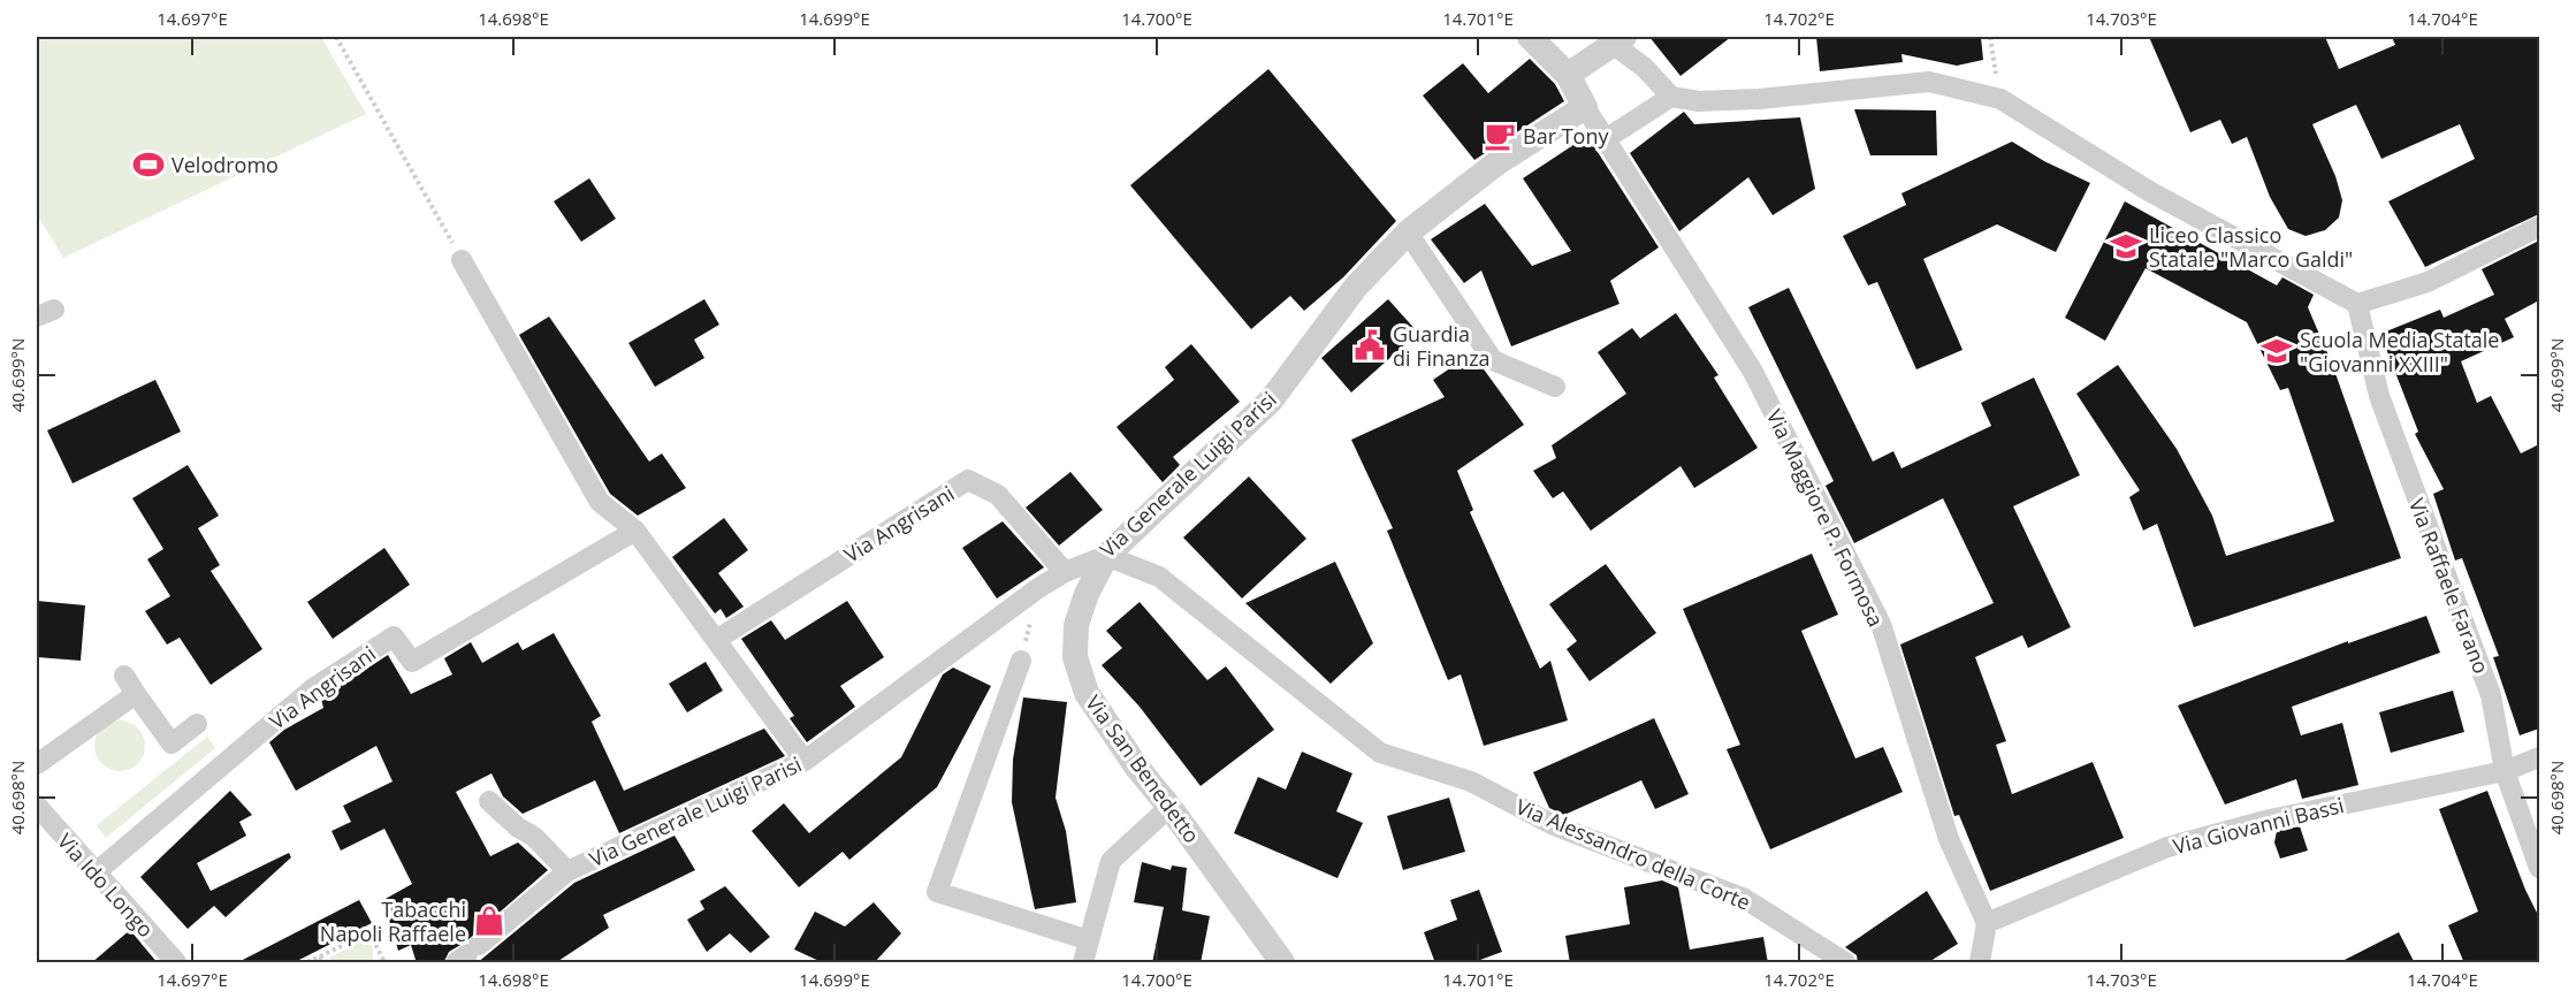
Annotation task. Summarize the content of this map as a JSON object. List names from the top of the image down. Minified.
{"streets":{"street":["Via Generale Luigi Parisi","Via Maggiore P. Formosa","Via Angrisani","Via Raffaele Farano","Via San Benedetto","Via Giovanni Bassi","Via Alessandro della Corte","Via Ido Longo"]},"crossings":[["Via Generale Luigi Parisi","Via Maggiore P. Formosa"],["Via Generale Luigi Parisi","Via Angrisani"],["Via Generale Luigi Parisi","Via San Benedetto"],["Via Generale Luigi Parisi","Via Alessandro della Corte"],["Via Maggiore P. Formosa","Via Giovanni Bassi"],["Via Angrisani","Via Ido Longo"],["Via Raffaele Farano","Via Giovanni Bassi"],["Via San Benedetto","Via Alessandro della Corte"]],"places":{"cafe":["Bar Tony"],"sports":["Velodromo"],"school or university":["Liceo Classico Statale \"Marco Galdi\"","Scuola Media Statale \"Giovanni XXIII\""],"public building":["Guardia di Finanza"],"shop":["Tabacchi Napoli Raffaele"]},"coordinates":["14.697°E","14.698°E","14.699°E","14.700°E","14.701°E","14.702°E","14.703°E","14.704°E","40.699°N","40.698°N"]}
